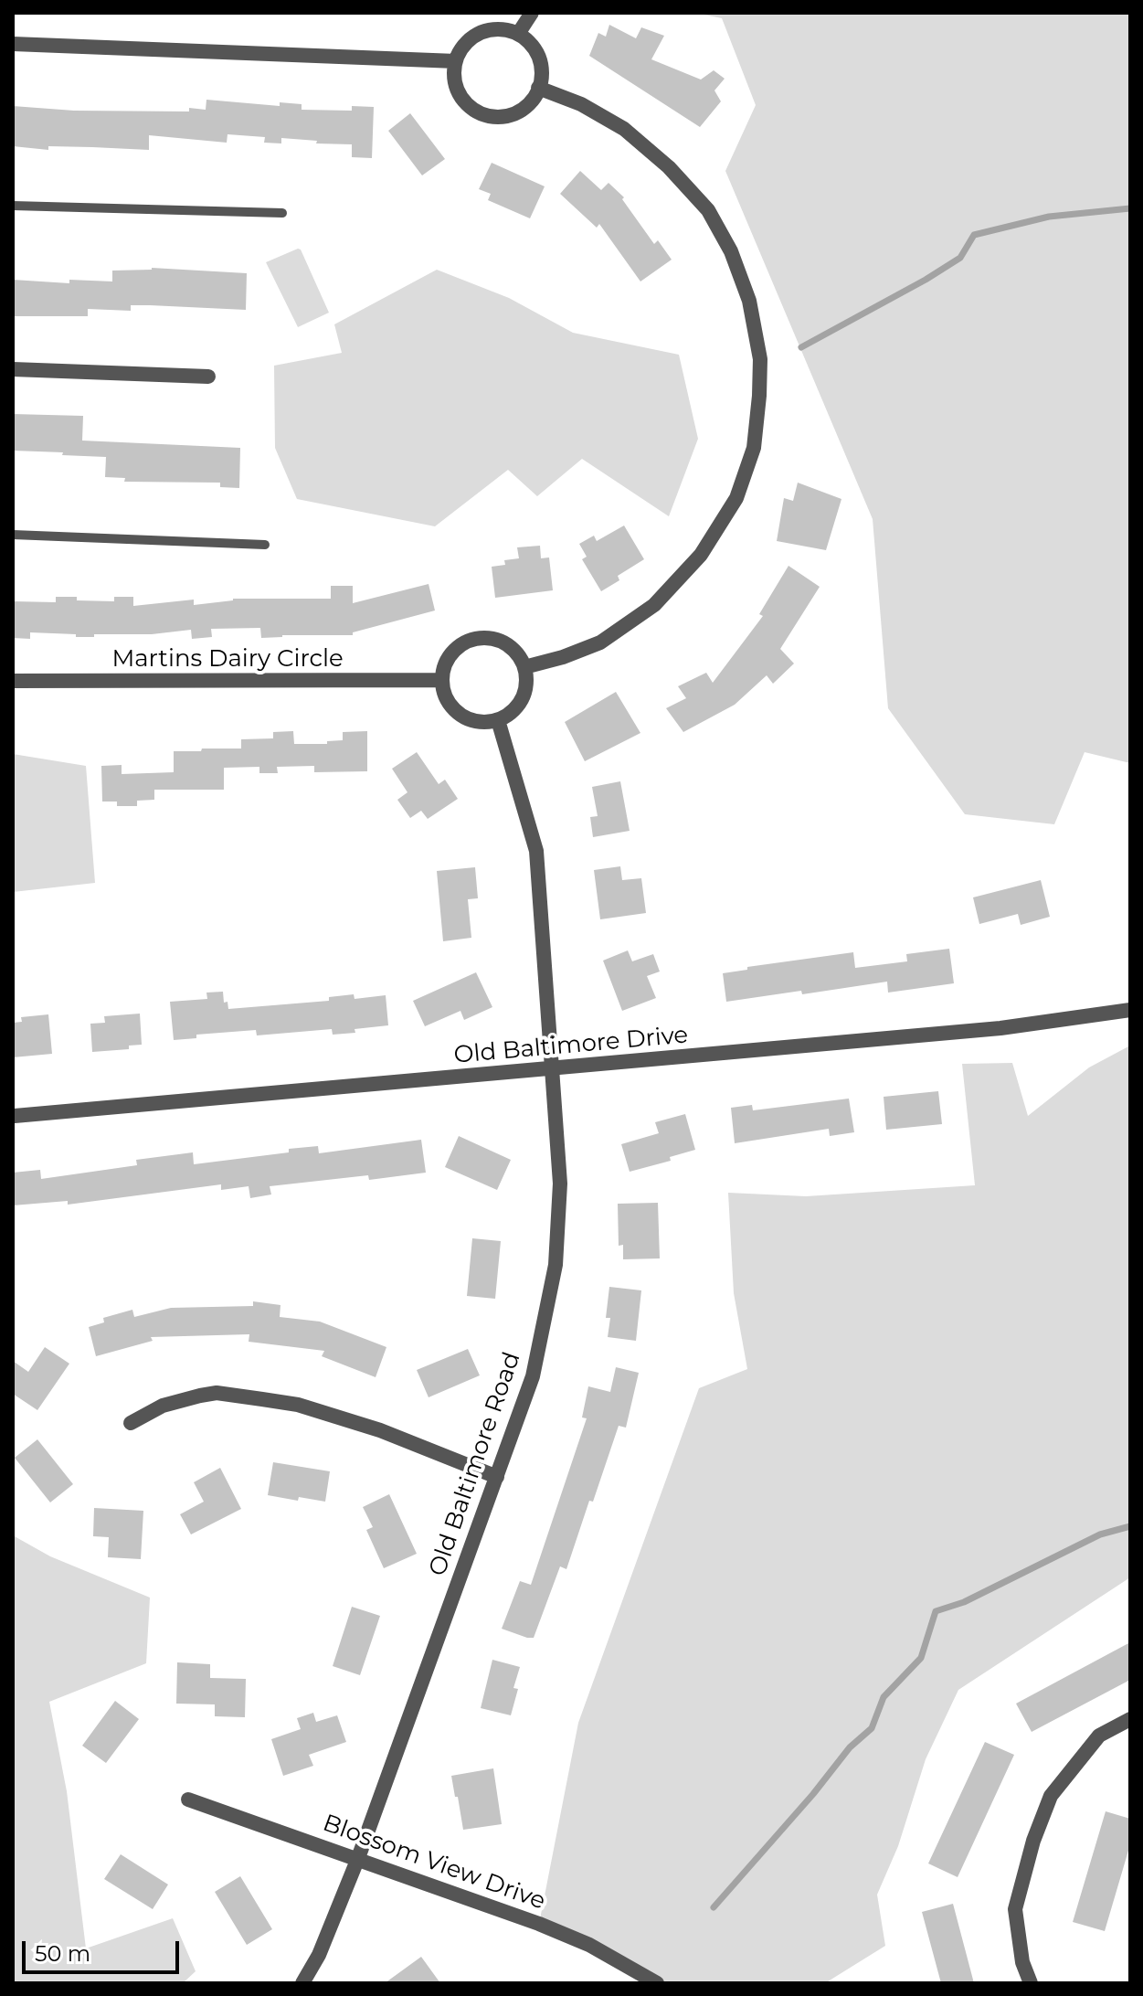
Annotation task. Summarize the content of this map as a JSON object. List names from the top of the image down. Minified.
{"streets":{"street":["Martins Dairy Circle","Old Baltimore Drive","Old Baltimore Road","Blossom View Drive"]},"crossings":[["Martins Dairy Circle","Old Baltimore Road"],["Old Baltimore Drive","Old Baltimore Road"],["Old Baltimore Road","Blossom View Drive"]],"scale_bar":"50 m"}
